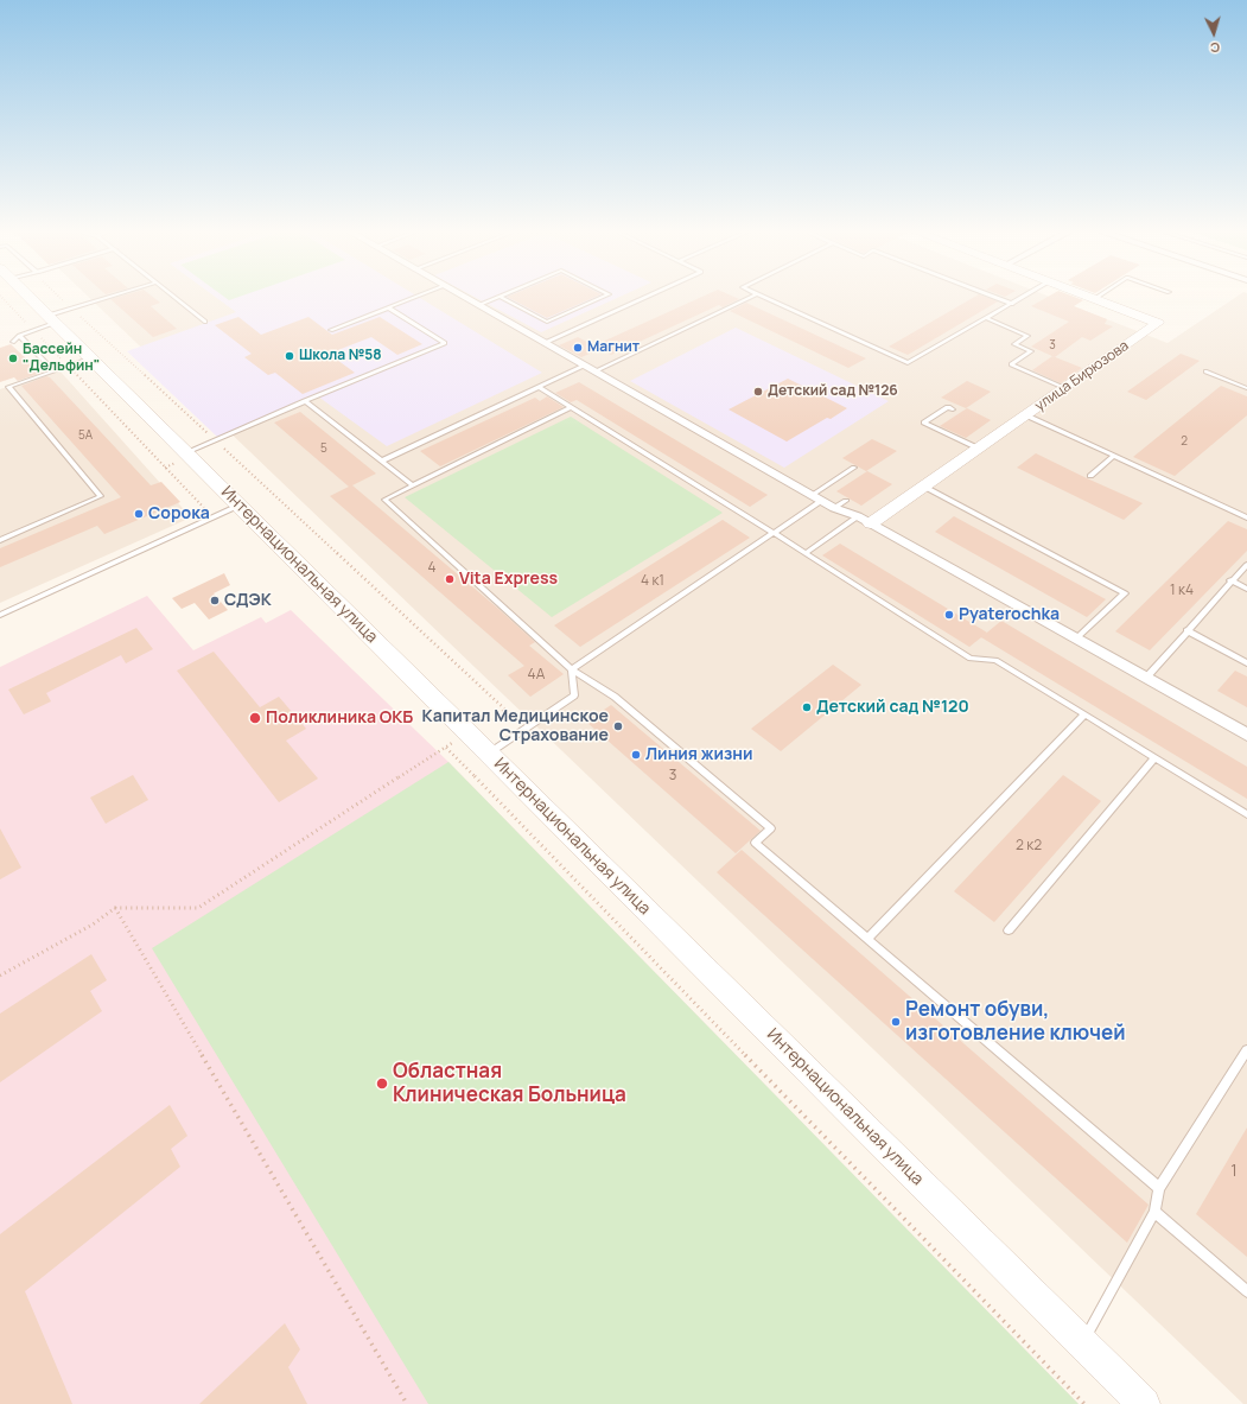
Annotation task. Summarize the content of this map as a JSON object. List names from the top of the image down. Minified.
{"streets":{"main road":["улица Бирюзова","Интернациональная улица"]},"places":["Магнит","Школа №58","Бассейн \"Дельфин\"","Детский сад №126","Сорока","Vita Express","СДЭК","Pyaterochka","Детский сад №120","Поликлиника ОКБ","Капитал Медицинское Страхование","Линия жизни","Ремонт обуви, изготовление ключей","Областная Клиническая Больница"],"house_numbers":["3","5А","2","5","4","4 к1","1 к4","4А","3","2 к2","1"],"north":"bottom"}
